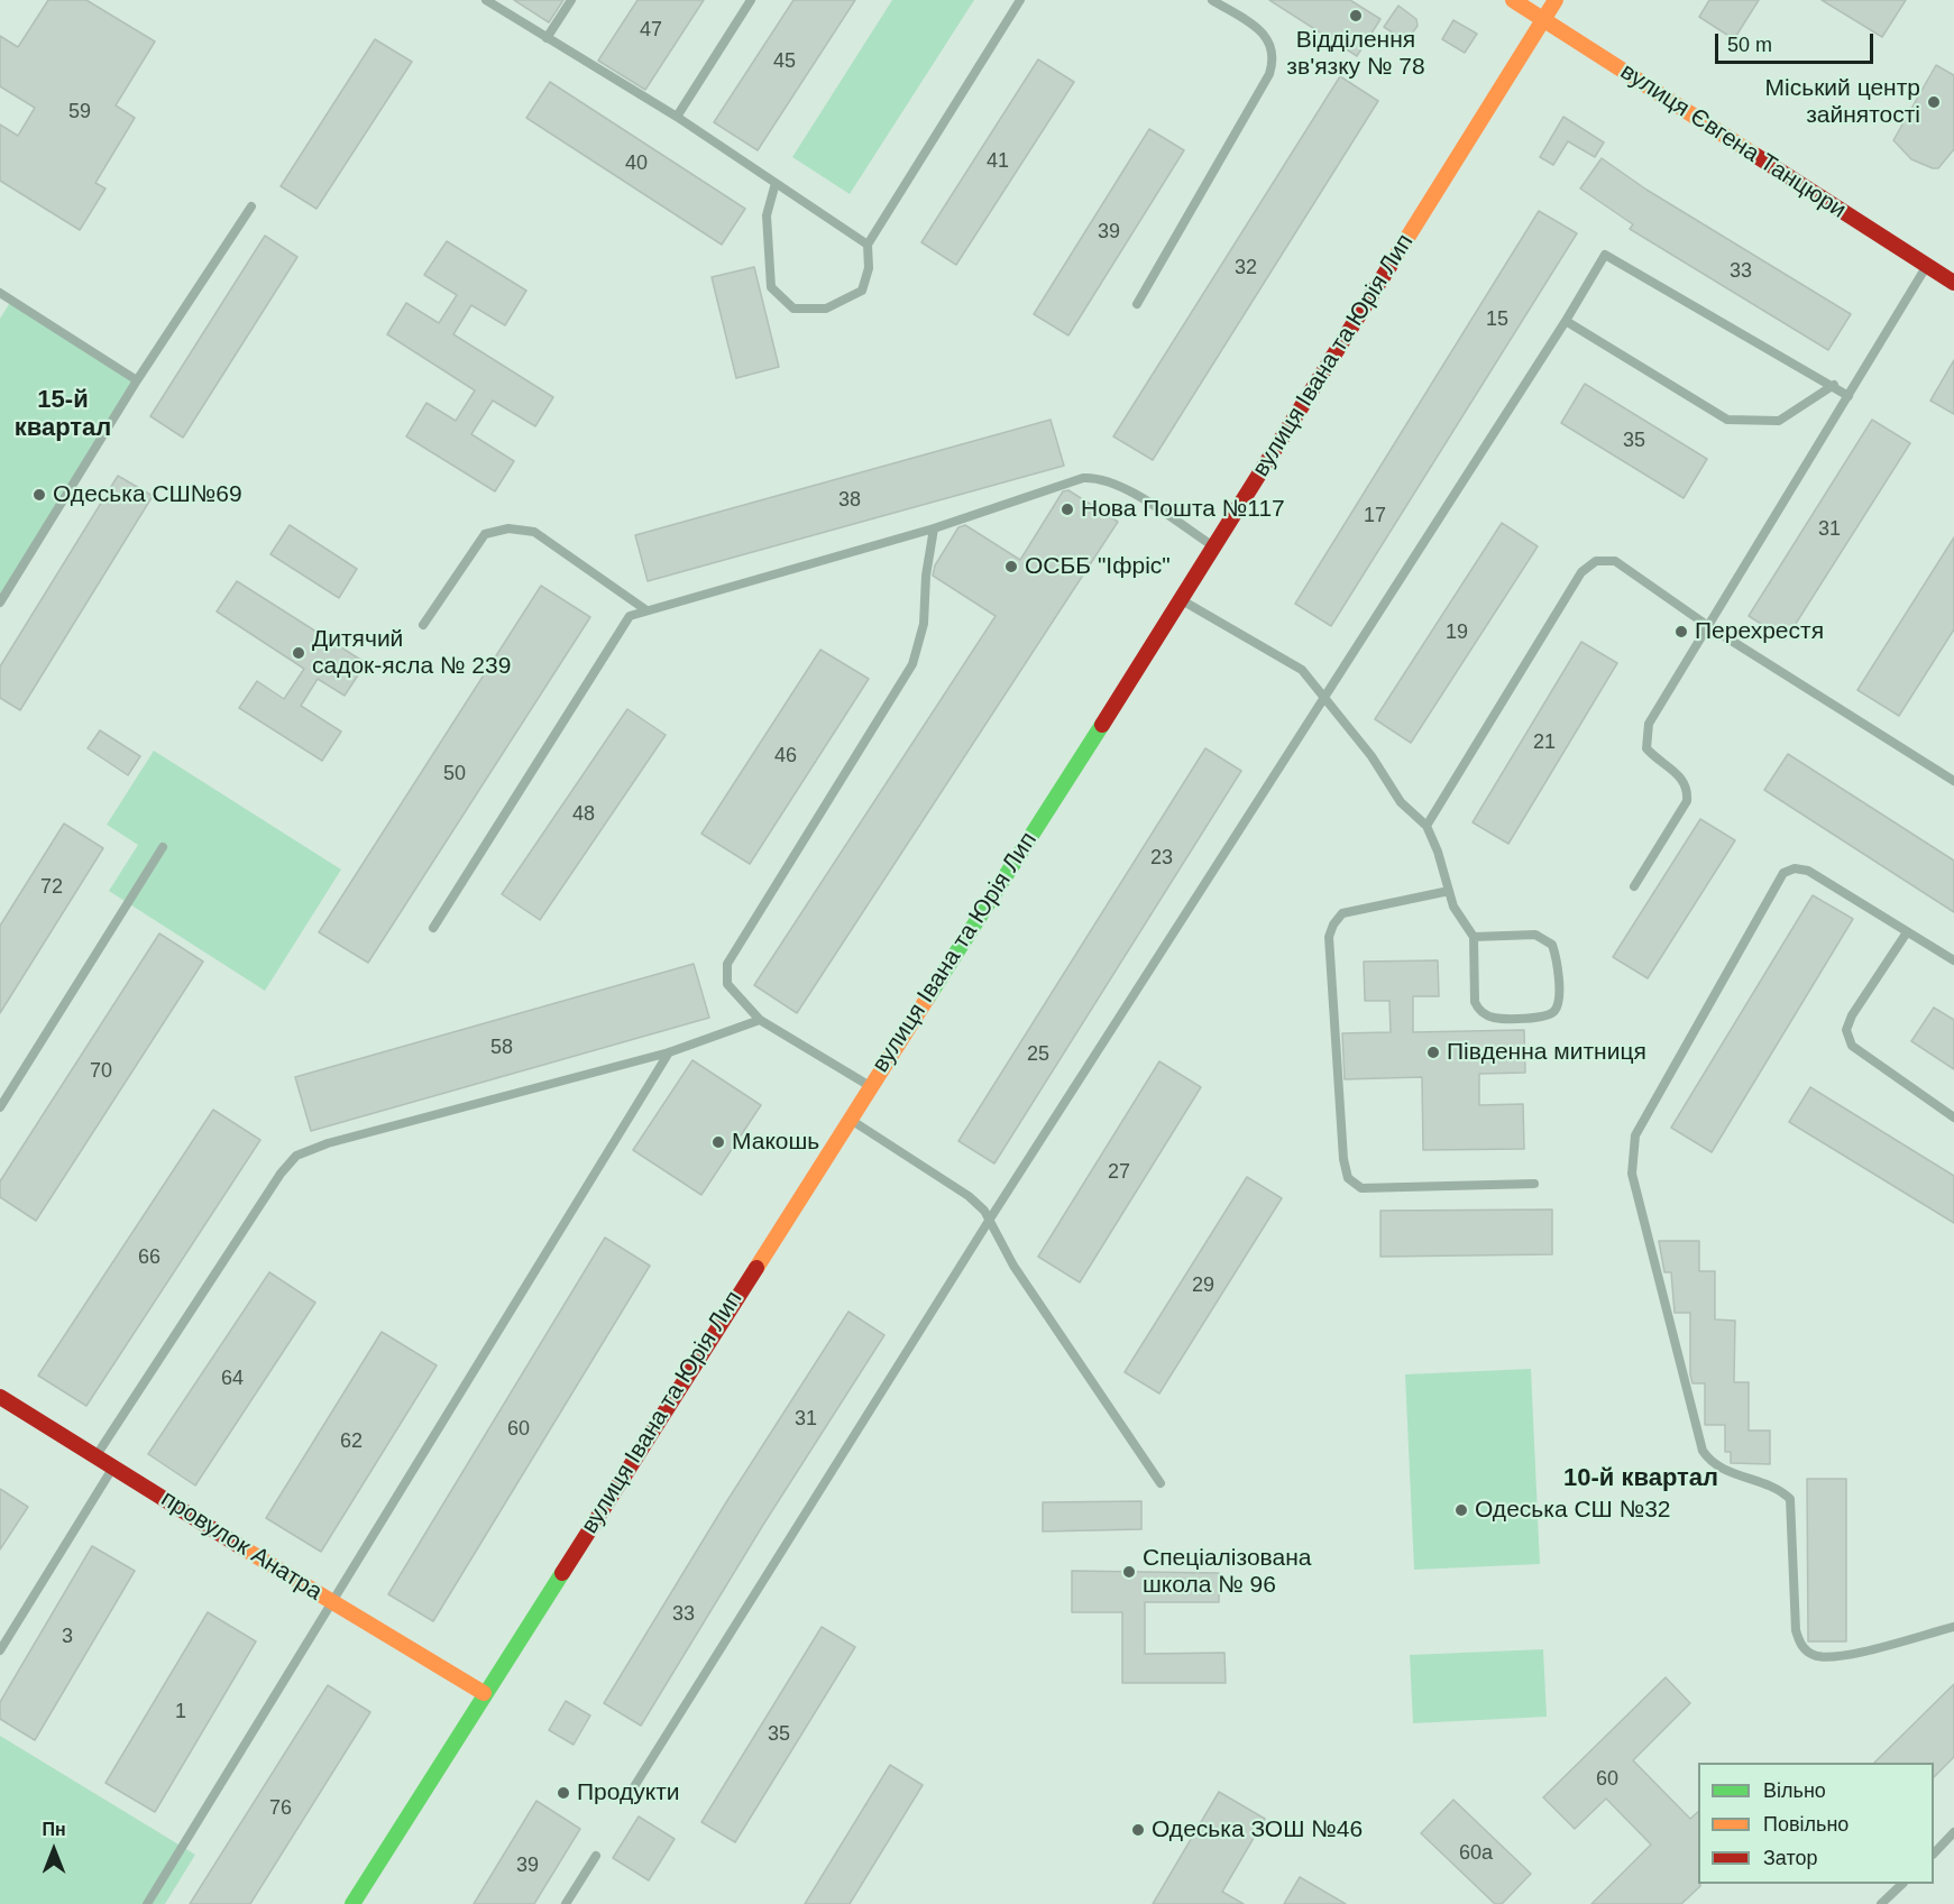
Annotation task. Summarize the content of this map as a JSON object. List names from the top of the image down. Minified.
{"streets":{"street":["вулиця Євгена Танцюри","вулиця Івана та Юрія Лип","провулок Анатра"]},"crossings":[["вулиця Євгена Танцюри","вулиця Івана та Юрія Лип"],["вулиця Івана та Юрія Лип","провулок Анатра"]],"districts":["15-й квартал","10-й квартал"],"places":["Відділення зв'язку № 78","Міський центр зайнятості","Одеська СШ№69","Нова Пошта №117","ОСББ \"Іфріс\"","Перехрестя","Дитячий садок-ясла № 239","Південна митниця","Макошь","Одеська СШ №32","Спеціалізована школа № 96","Продукти","Одеська ЗОШ №46"],"house_numbers":["47","45","59","41","40","39","32","33","15","35","38","17","31","19","21","46","50","48","23","72","58","25","70","27","66","29","64","31","60","62","33","3","1","35","60","76","60а","39"],"legend":["Вільно","Повільно","Затор"],"scale_bar":"50 m","north":"top"}
